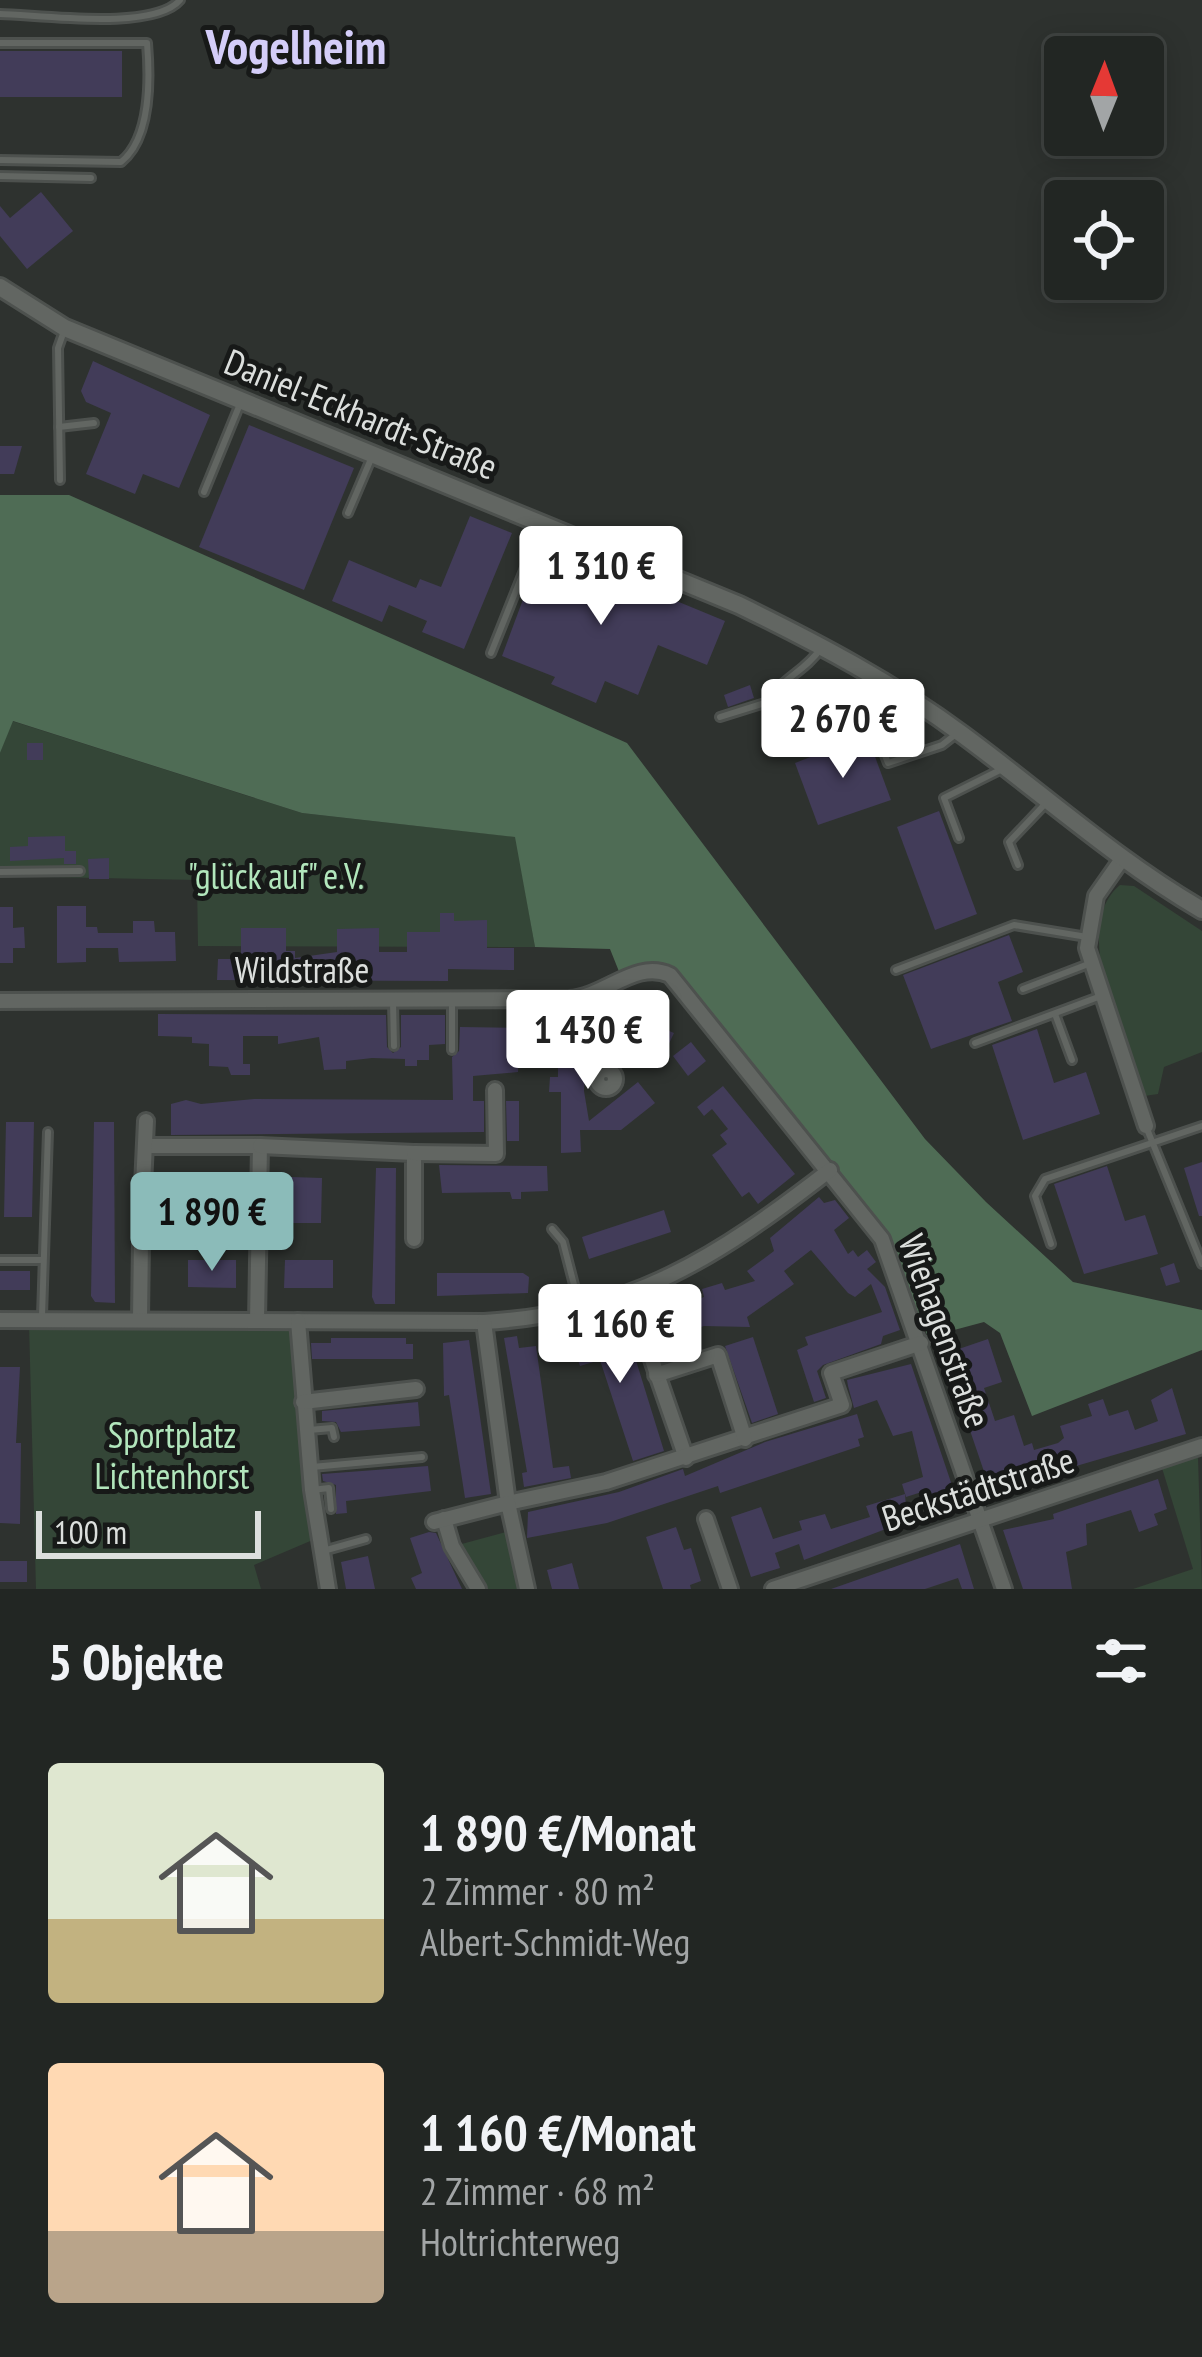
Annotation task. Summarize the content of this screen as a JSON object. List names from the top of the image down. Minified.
{"streets":{"street":["Daniel-Eckhardt-Straße","Wildstraße","Wiehagenstraße","Beckstädtstraße"]},"crossings":[["Wildstraße","Wiehagenstraße"],["Wiehagenstraße","Beckstädtstraße"]],"districts":["Vogelheim"],"parks":["\"glück auf\" e.V.","Sportplatz Lichtenhorst"],"scale_bar":"100 m","north":"top","page":{"price":["1 310 €","2 670 €","1 430 €","1 890 €","1 160 €"],"scale":"100 m","heading":"5 Objekte","list":[{"name":"1 890 €/Monat","note":"2 Zimmer · 80 m² · Albert-Schmidt-Weg"},{"name":"1 160 €/Monat","note":"2 Zimmer · 68 m² · Holtrichterweg"}]}}
